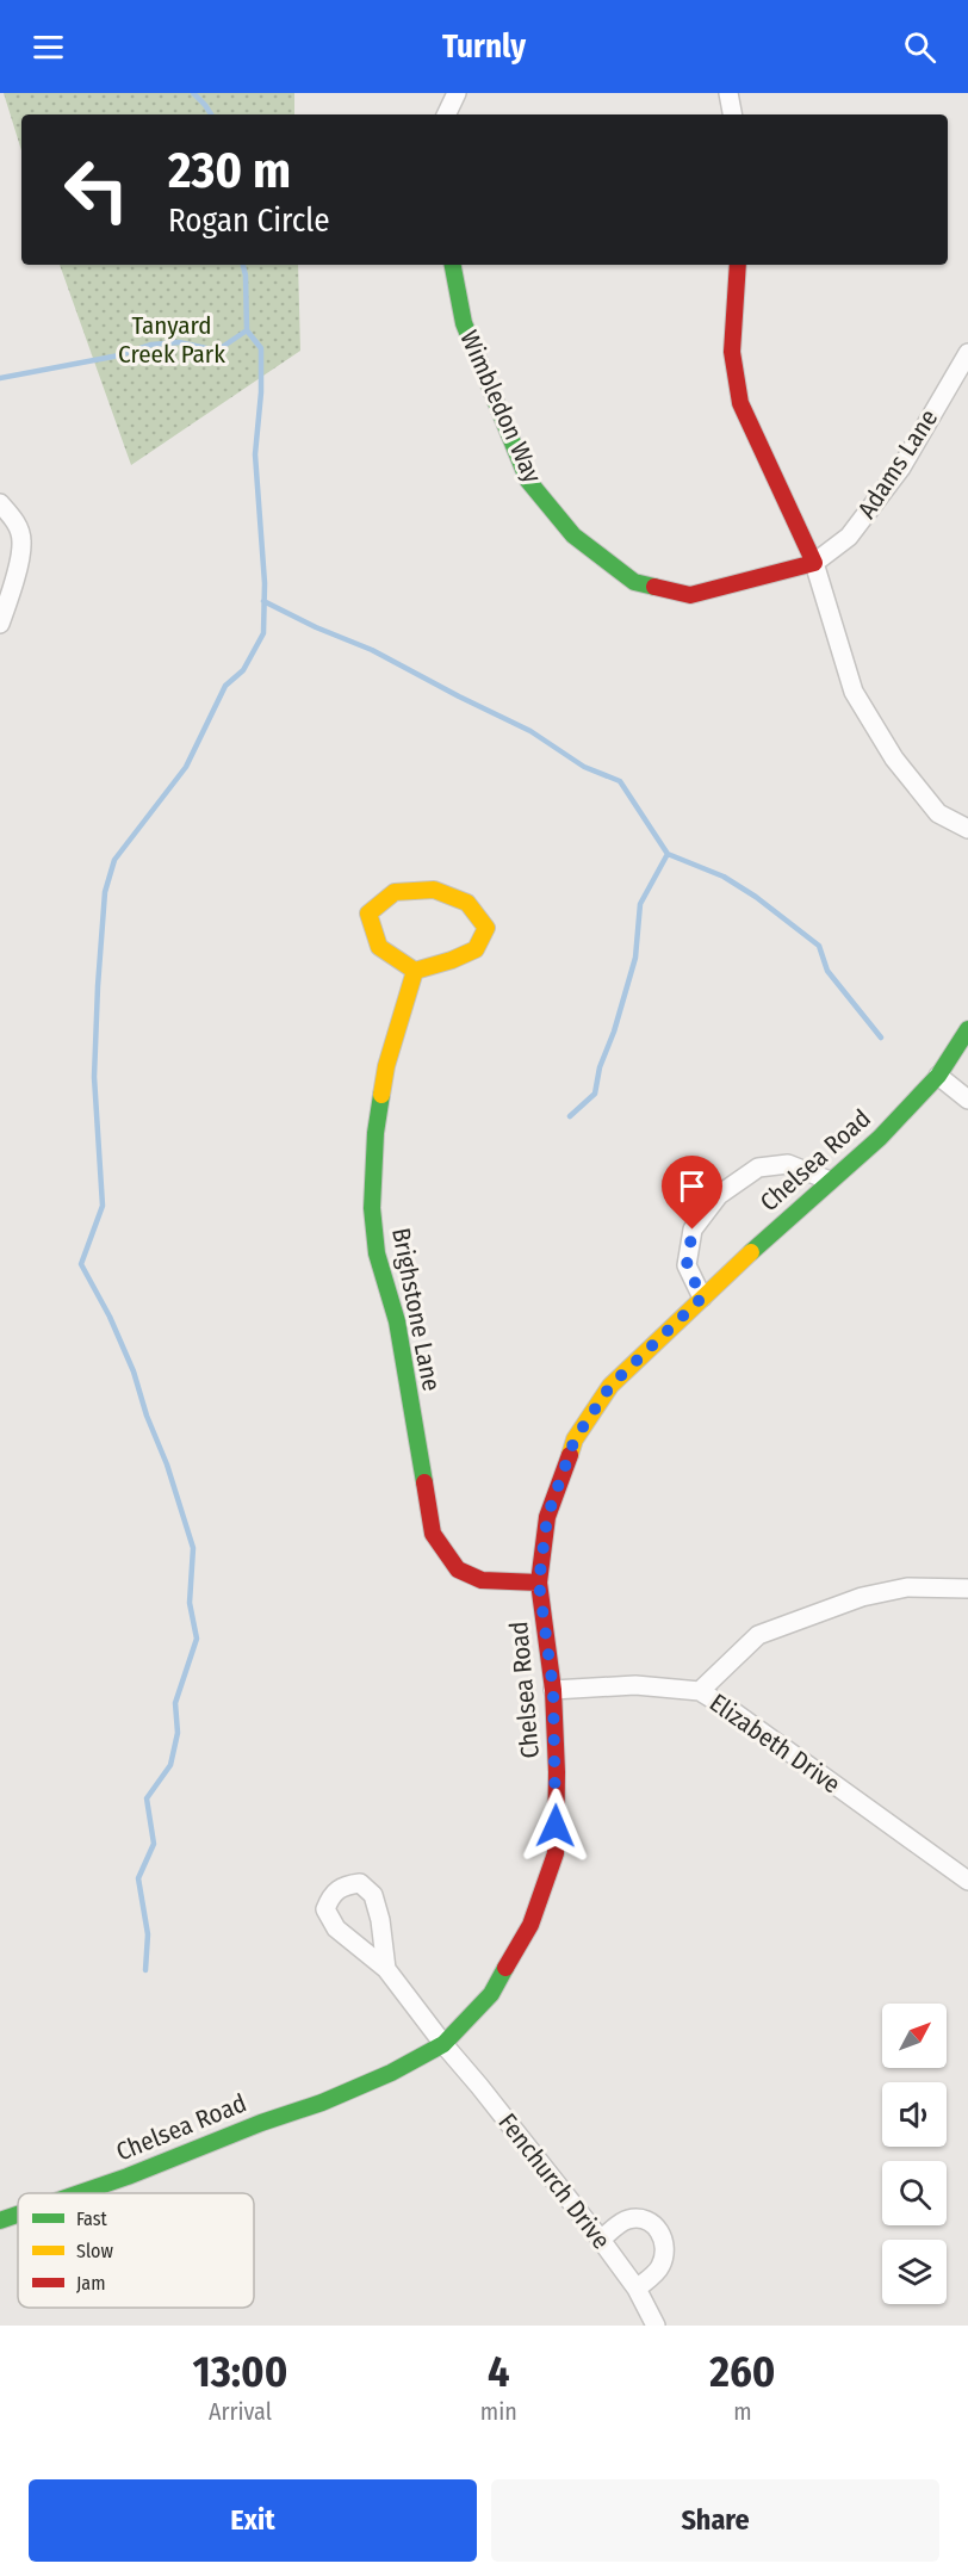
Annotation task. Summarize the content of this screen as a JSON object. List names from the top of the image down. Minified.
{"streets":{"street":["Wimbledon Way","Adams Lane","Chelsea Road","Brighstone Lane","Elizabeth Drive","Fenchurch Drive"]},"crossings":[["Wimbledon Way","Adams Lane"],["Chelsea Road","Brighstone Lane"],["Chelsea Road","Elizabeth Drive"],["Chelsea Road","Fenchurch Drive"]],"parks":["Tanyard Creek Park"],"legend":["Fast","Slow","Jam"],"north":"top right","page":{"header":"Turnly","turn":["230 m","Rogan Circle"],"eta":["13:00","Arrival","4","min","260","m"],"buttons":["Exit","Share"]}}
